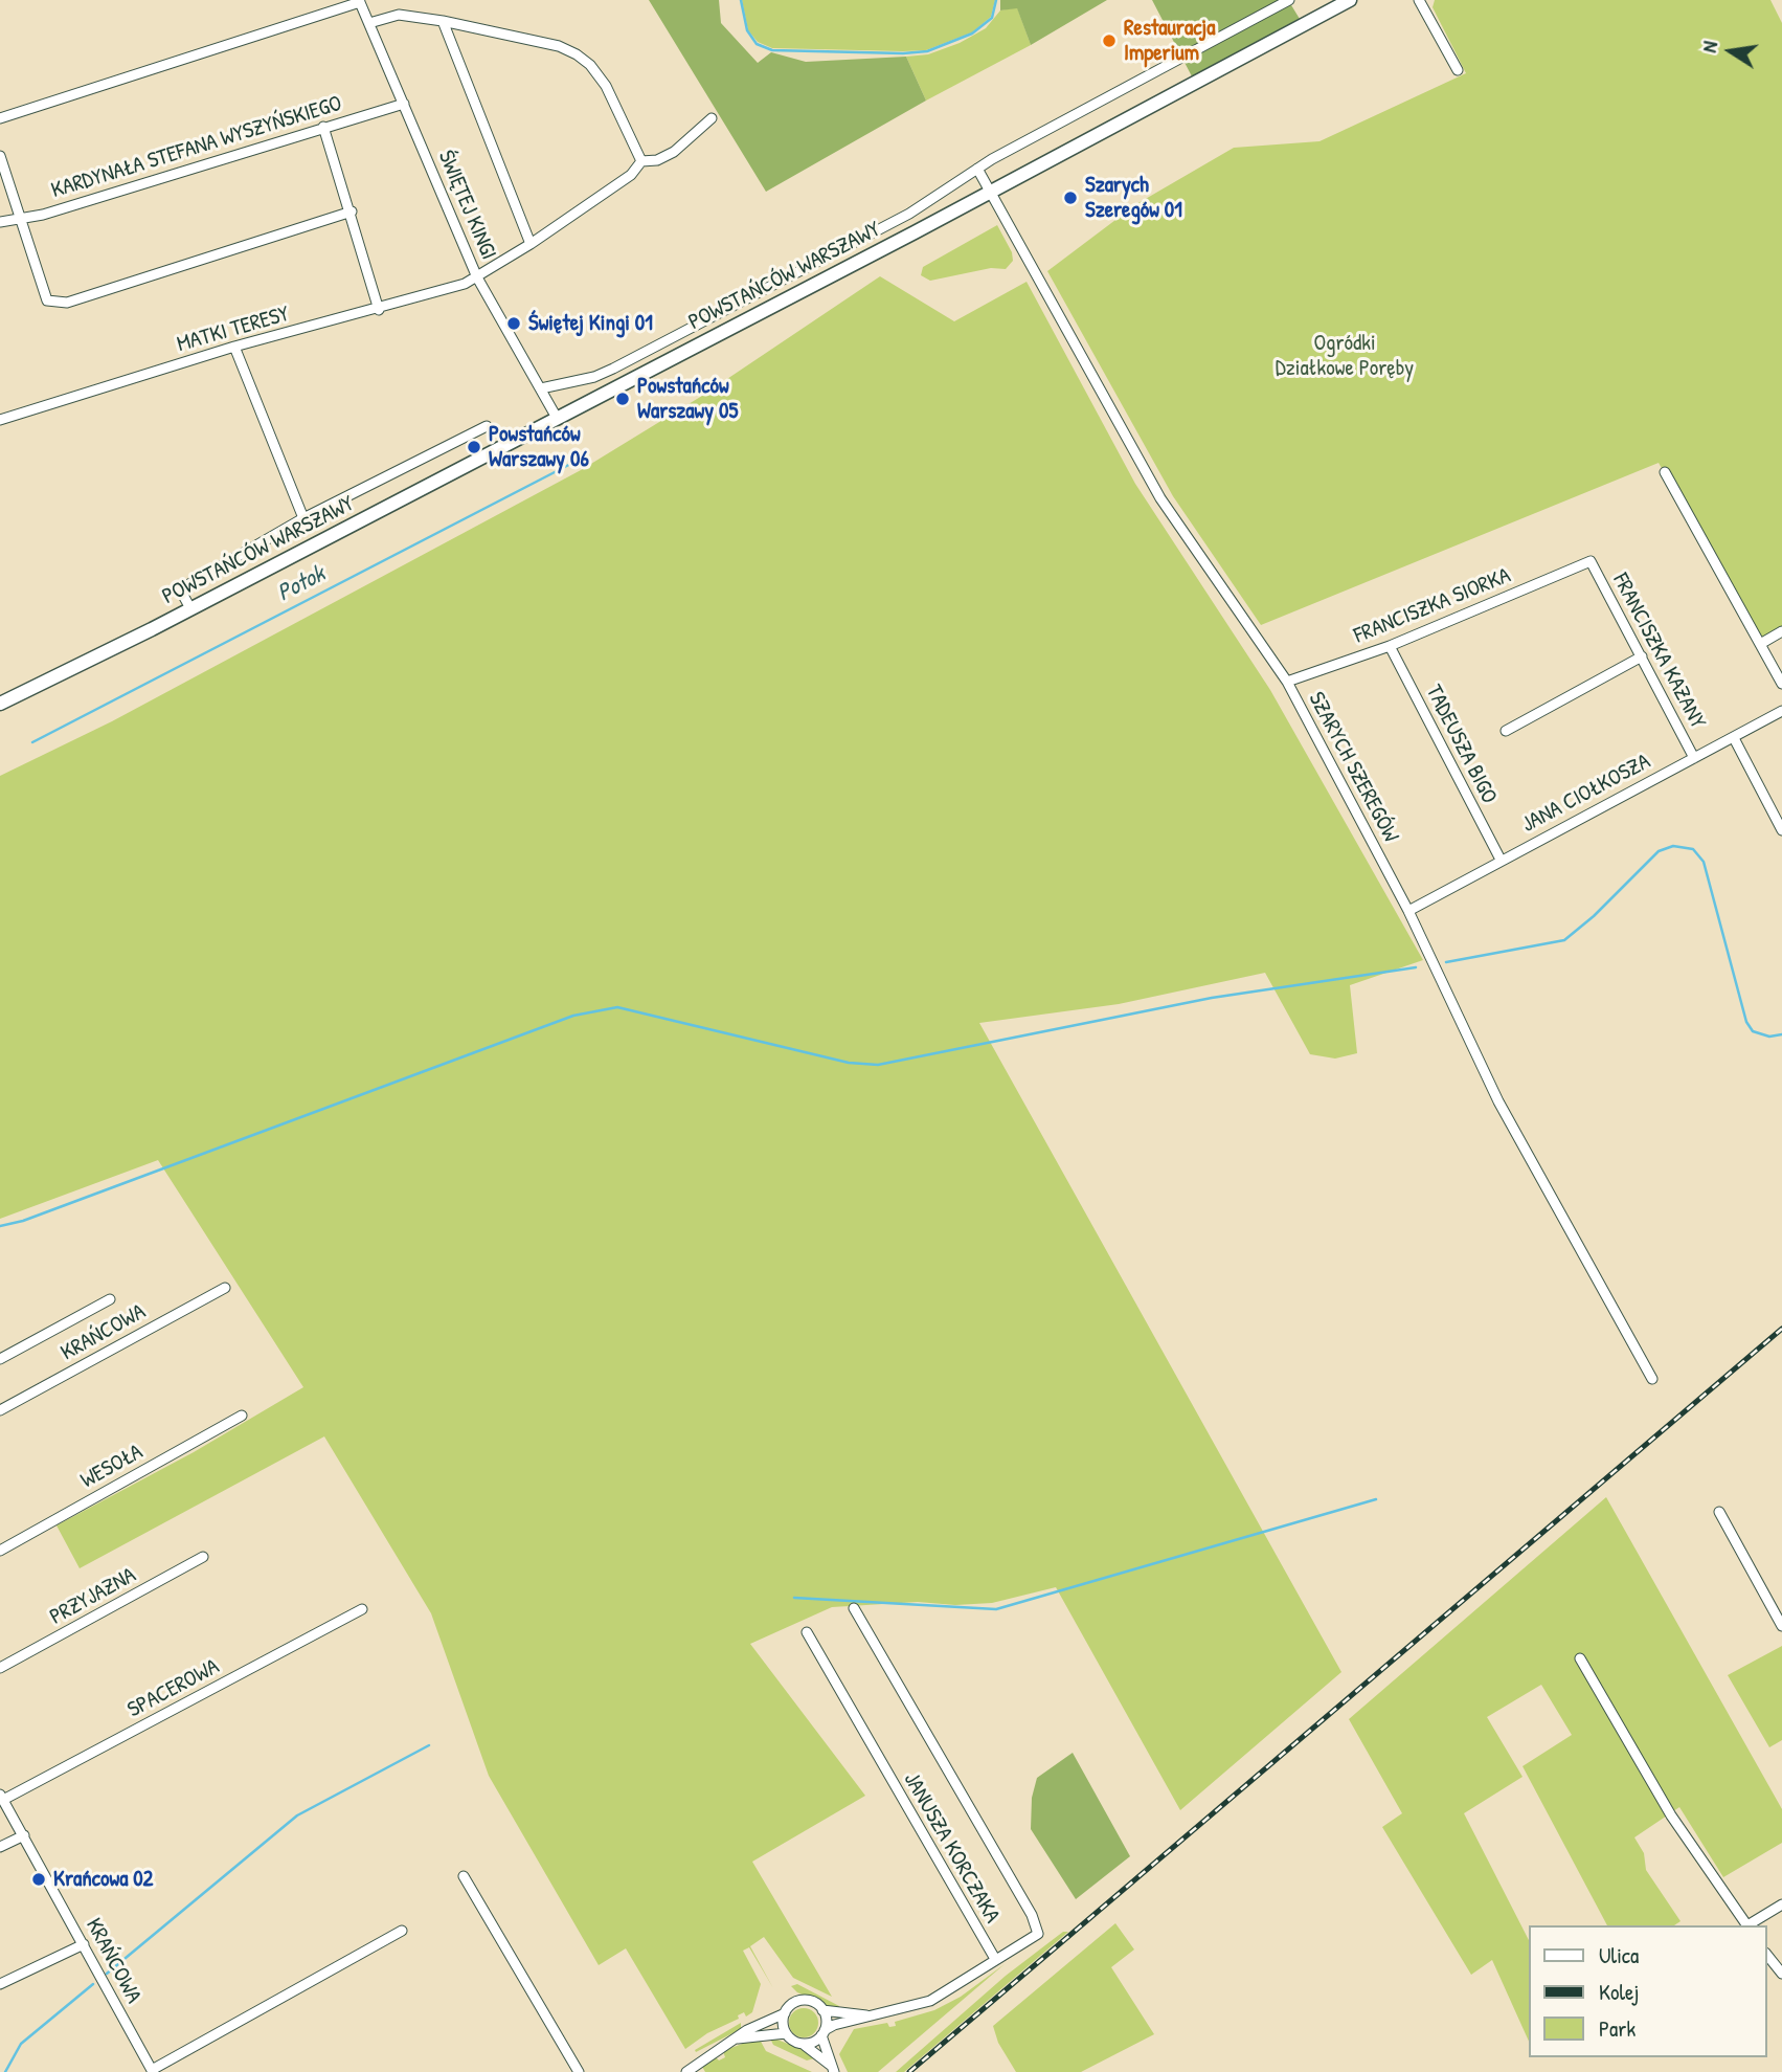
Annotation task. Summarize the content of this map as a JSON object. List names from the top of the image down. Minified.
{"streets":{"street":["KARDYNAŁA STEFANA WYSZYŃSKIEGO","ŚWIĘTEJ KINGI","POWSTAŃCÓW WARSZAWY","MATKI TERESY","FRANCISZKA SIORKA","FRANCISZKA KAZANY","TADEUSZA BIGO","SZARYCH SZEREGÓW","JANA CIOŁKOSZA","KRAŃCOWA","WESOŁA","PRZYJAZNA","SPACEROWA","JANUSZA KORCZAKA"]},"crossings":[["KARDYNAŁA STEFANA WYSZYŃSKIEGO","ŚWIĘTEJ KINGI"],["ŚWIĘTEJ KINGI","POWSTAŃCÓW WARSZAWY"],["ŚWIĘTEJ KINGI","MATKI TERESY"],["POWSTAŃCÓW WARSZAWY","SZARYCH SZEREGÓW"],["FRANCISZKA SIORKA","FRANCISZKA KAZANY"],["FRANCISZKA SIORKA","TADEUSZA BIGO"],["FRANCISZKA SIORKA","SZARYCH SZEREGÓW"],["FRANCISZKA KAZANY","JANA CIOŁKOSZA"],["TADEUSZA BIGO","JANA CIOŁKOSZA"],["SZARYCH SZEREGÓW","JANA CIOŁKOSZA"],["KRAŃCOWA","SPACEROWA"]],"water":["Potok"],"parks":["Ogródki Działkowe Poręby"],"places":["Restauracja Imperium","Szarych Szeregów 01","Świętej Kingi 01","Powstańców Warszawy 05","Powstańców Warszawy 06","Krańcowa 02"],"legend":["Ulica","Kolej","Park"],"north":"left"}
